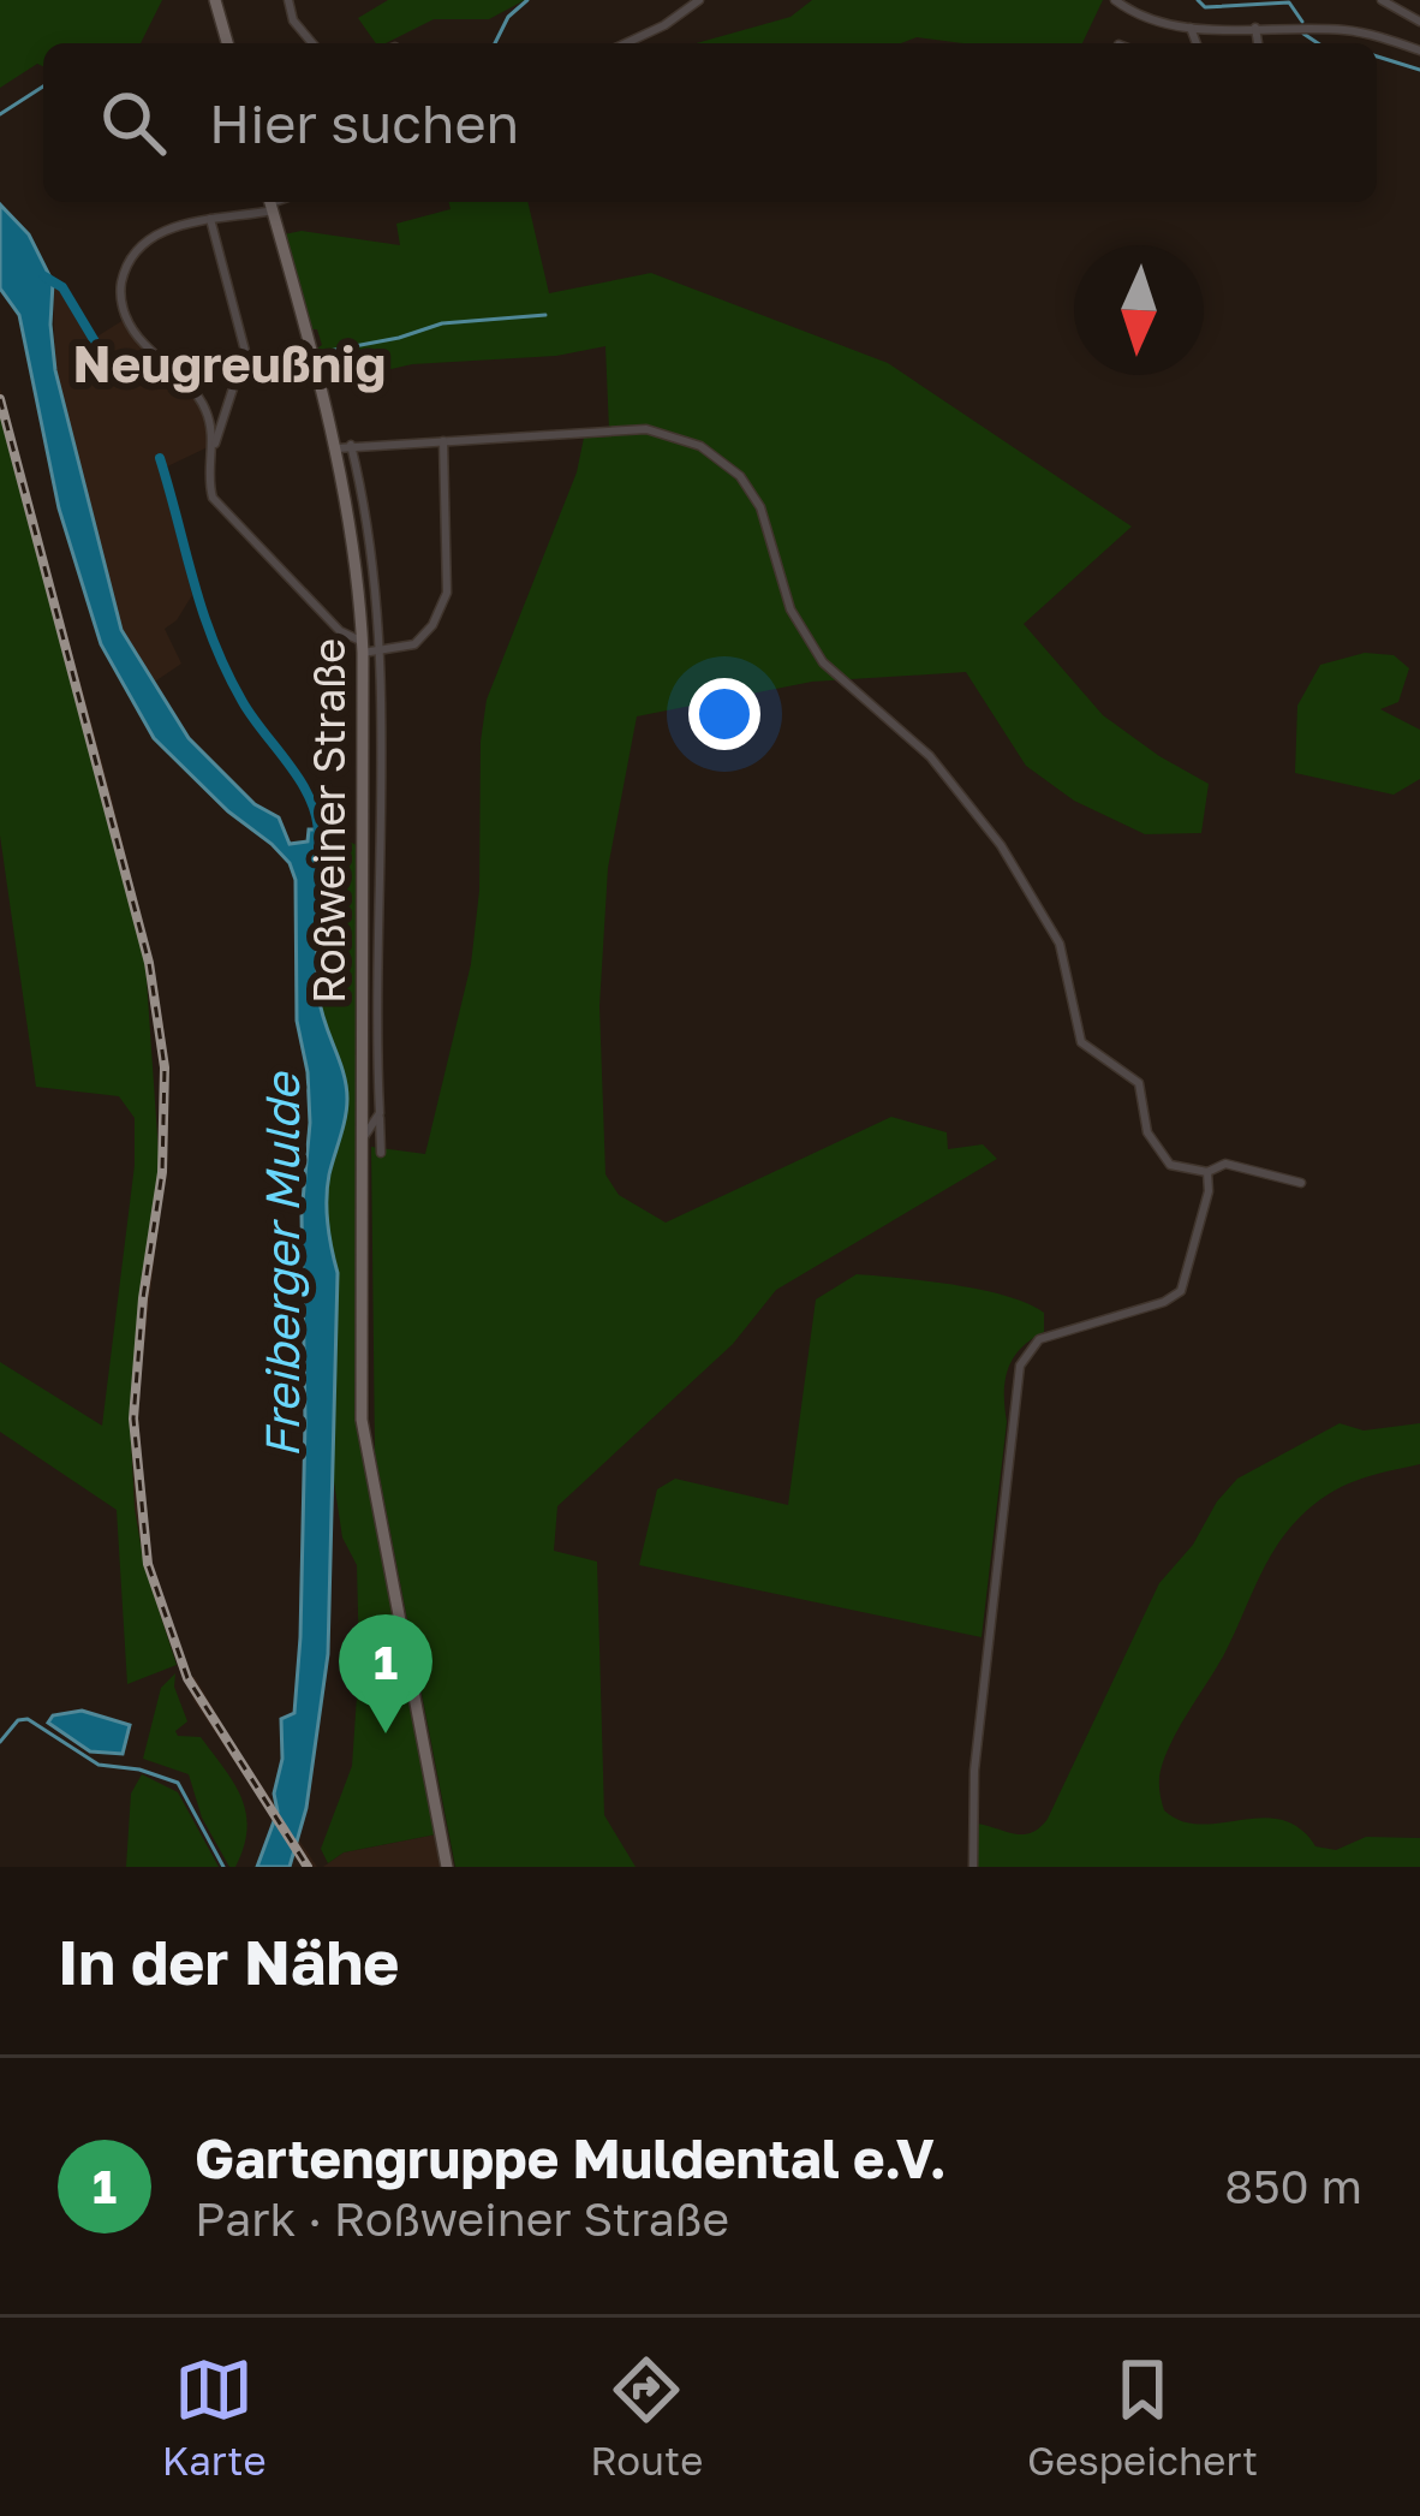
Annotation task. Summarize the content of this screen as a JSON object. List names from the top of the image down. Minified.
{"streets":{"main road":["Roßweiner Straße"]},"districts":["Neugreußnig"],"water":["Freiberger Mulde"],"north":"bottom","page":{"search":"Hier suchen","pins":"1","heading":"In der Nähe","list":[{"mark":"1","name":"Gartengruppe Muldental e.V.","note":"Park · Roßweiner Straße","value":"850 m"}],"nav":["Karte","Route","Gespeichert"]}}
